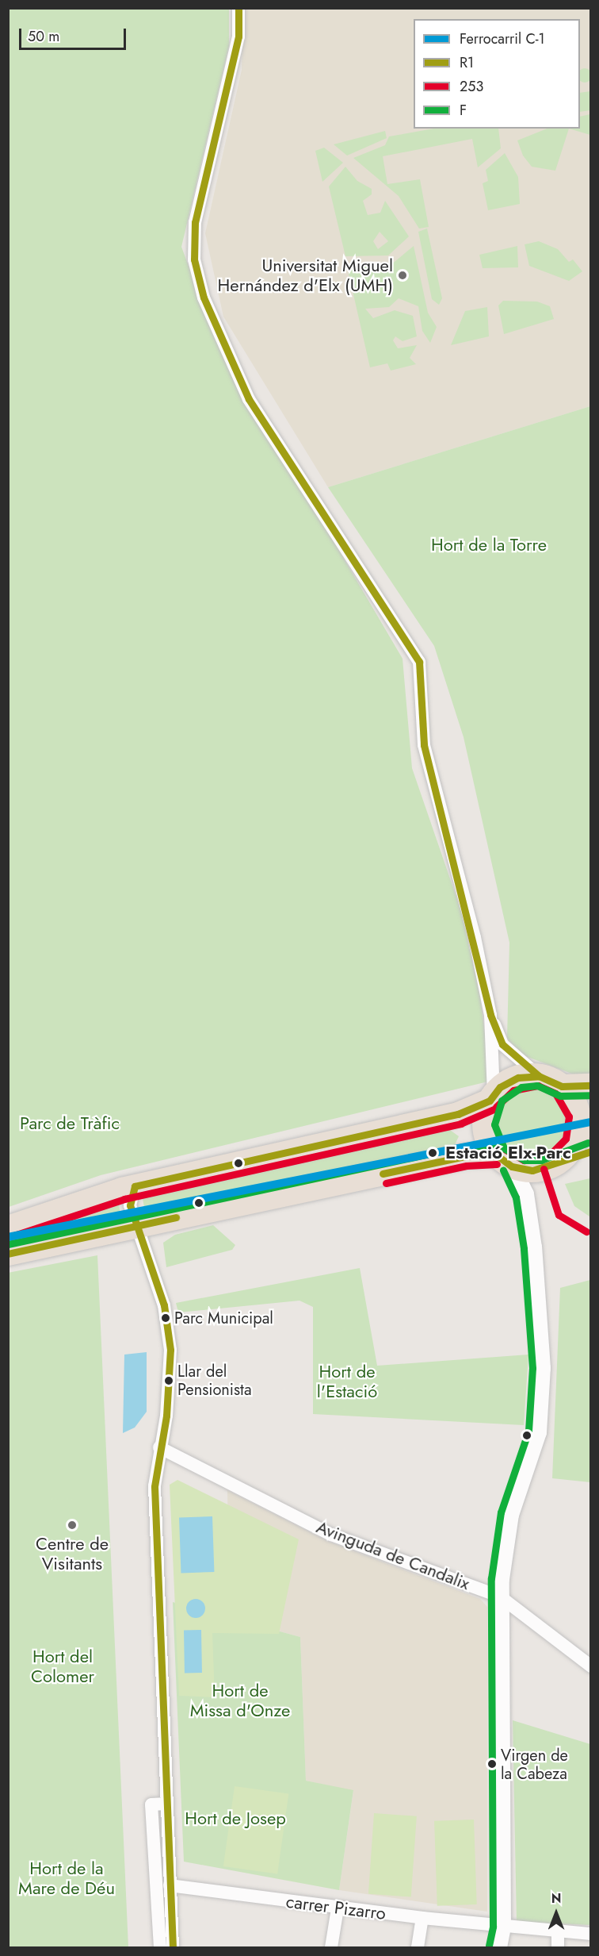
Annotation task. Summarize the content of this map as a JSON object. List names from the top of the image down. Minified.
{"streets":{"street":["Avinguda de Candalix","carrer Pizarro"]},"parks":["Hort de la Torre","Parc de Tràfic","Hort de l'Estació","Hort del Colomer","Hort de Missa d'Onze","Hort de Josep","Hort de la Mare de Déu"],"places":["Universitat Miguel Hernández d'Elx (UMH)","Estació Elx-Parc","Parc Municipal","Llar del Pensionista","Centre de Visitants","Virgen de la Cabeza"],"lines":["transit line R1","transit line 253","transit line F","rail line C-1"],"legend":["Ferrocarril C-1","R1","253","F"],"scale_bar":"50 m","north":"top"}
